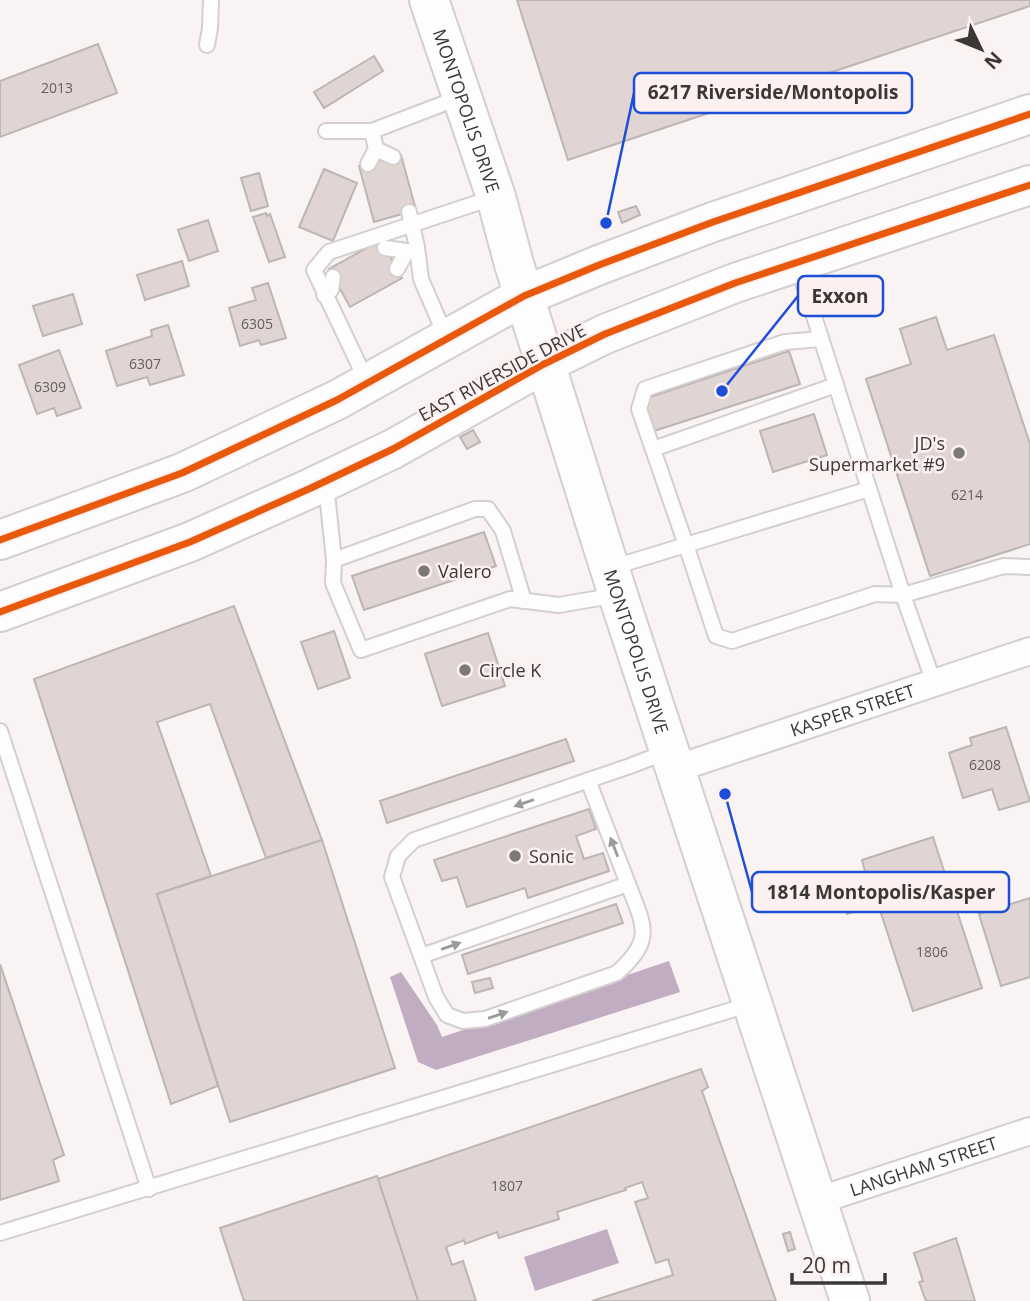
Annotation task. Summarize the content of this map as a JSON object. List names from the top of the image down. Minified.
{"streets":{"main road":["MONTOPOLIS DRIVE","EAST RIVERSIDE DRIVE"],"street":["KASPER STREET","LANGHAM STREET"]},"crossings":[["MONTOPOLIS DRIVE","EAST RIVERSIDE DRIVE"],["MONTOPOLIS DRIVE","KASPER STREET"],["MONTOPOLIS DRIVE","LANGHAM STREET"]],"places":["6217 Riverside/Montopolis","Exxon","JD's Supermarket #9","Valero","Circle K","1814 Montopolis/Kasper","Sonic"],"house_numbers":["2013","6305","6307","6309","6214","6208","1806","1807"],"scale_bar":"20 m","north":"bottom right"}
